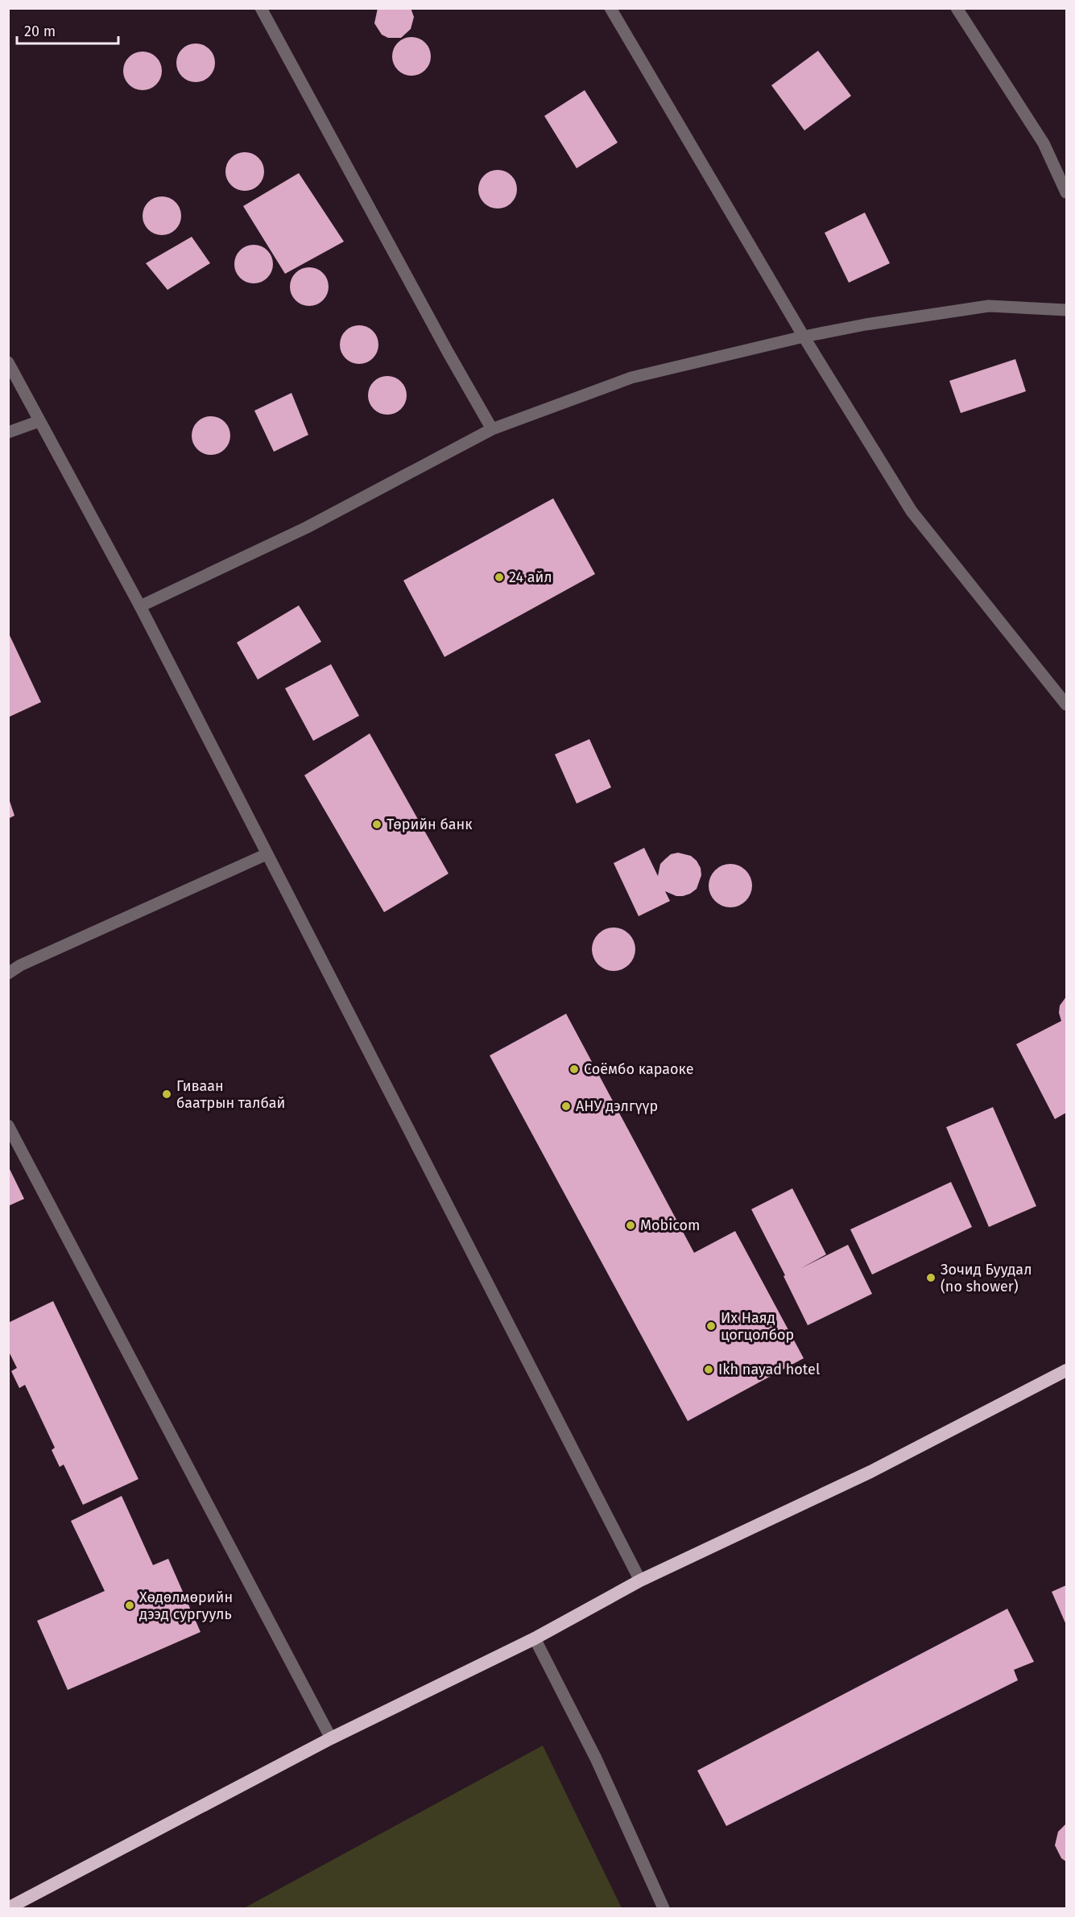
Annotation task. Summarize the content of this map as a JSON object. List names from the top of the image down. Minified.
{"places":["24 айл","Төрийн банк","Соёмбо караоке","Гиваан баатрын талбай","АНУ дэлгүүр","Mobicom","Зочид Буудал (no shower)","Их Наяд цогцолбор","Ikh nayad hotel","Хөдөлмөрийн дээд сургууль"],"scale_bar":"20 m"}
